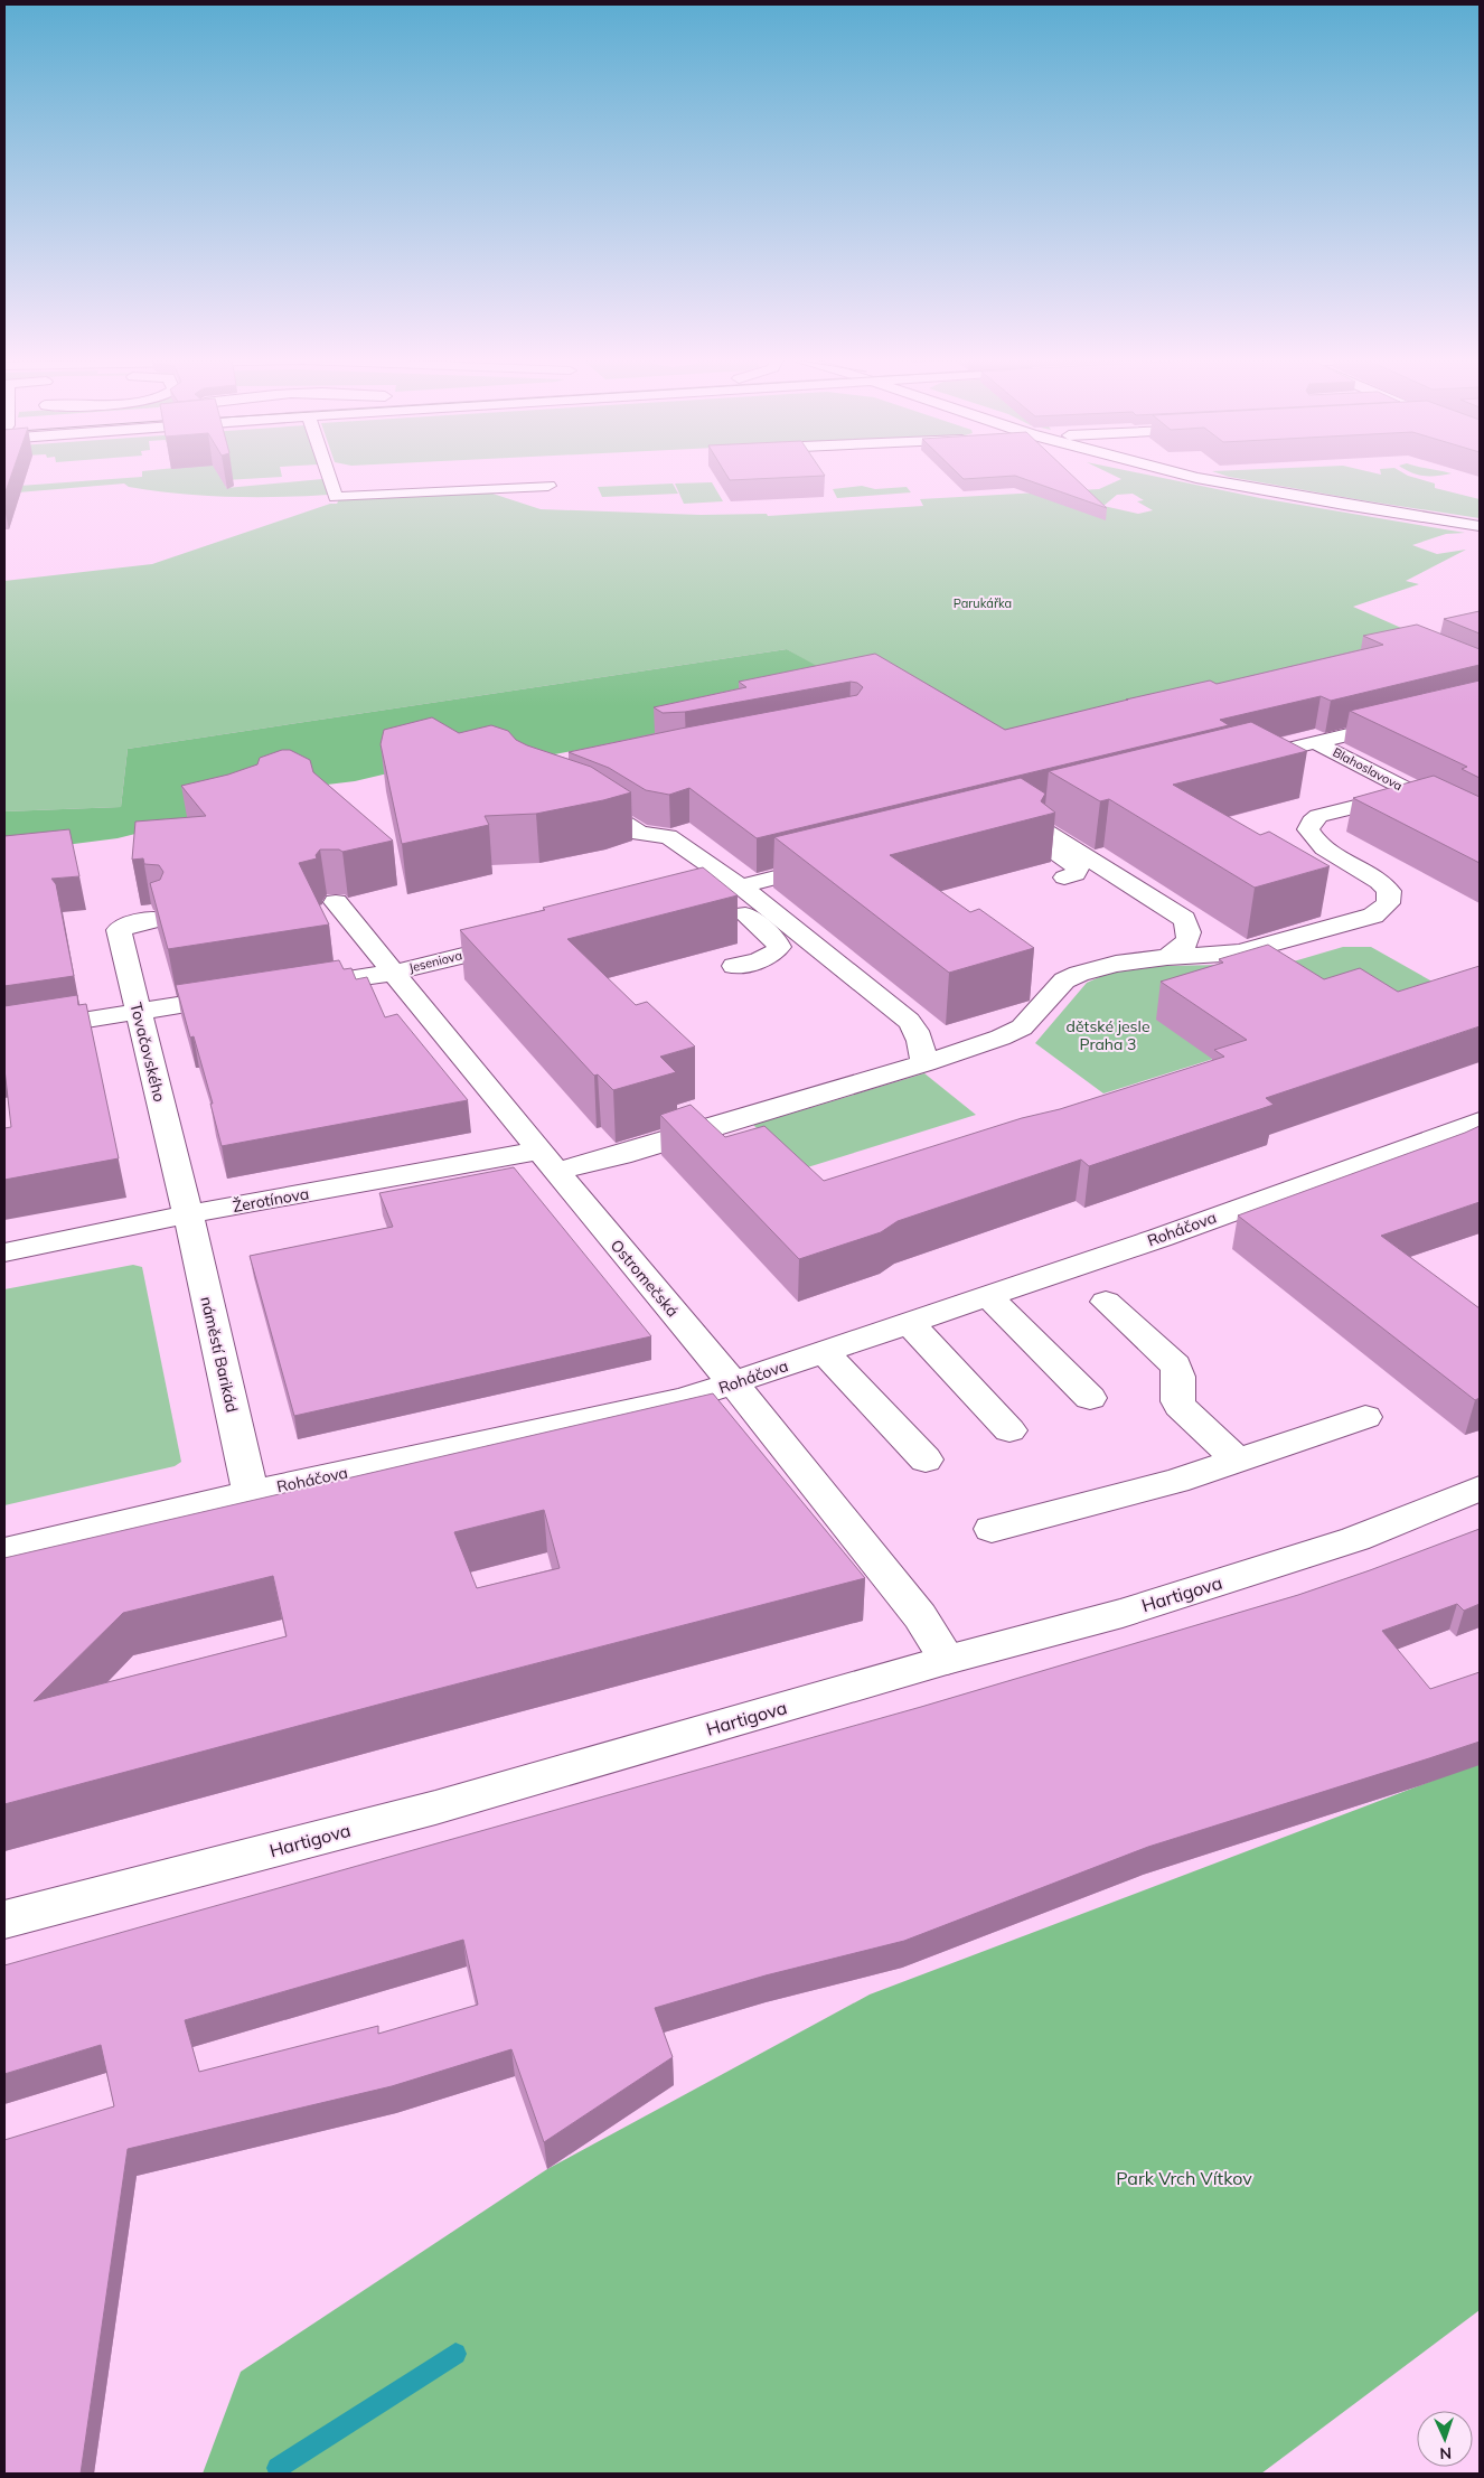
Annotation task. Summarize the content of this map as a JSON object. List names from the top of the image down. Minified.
{"streets":{"street":["Blahoslavova","Jeseniova","Tovačovského","Žerotínova","Roháčova","Ostromečská","náměstí Barikád","Hartigova"]},"crossings":[["Blahoslavova","Žerotínova"],["Jeseniova","Ostromečská"],["Tovačovského","Žerotínova"],["Tovačovského","náměstí Barikád"],["Žerotínova","Ostromečská"],["Žerotínova","náměstí Barikád"],["Roháčova","Ostromečská"],["Roháčova","náměstí Barikád"],["Ostromečská","Hartigova"]],"parks":["Parukářka","dětské jesle Praha 3","Park Vrch Vítkov"],"north":"bottom"}
